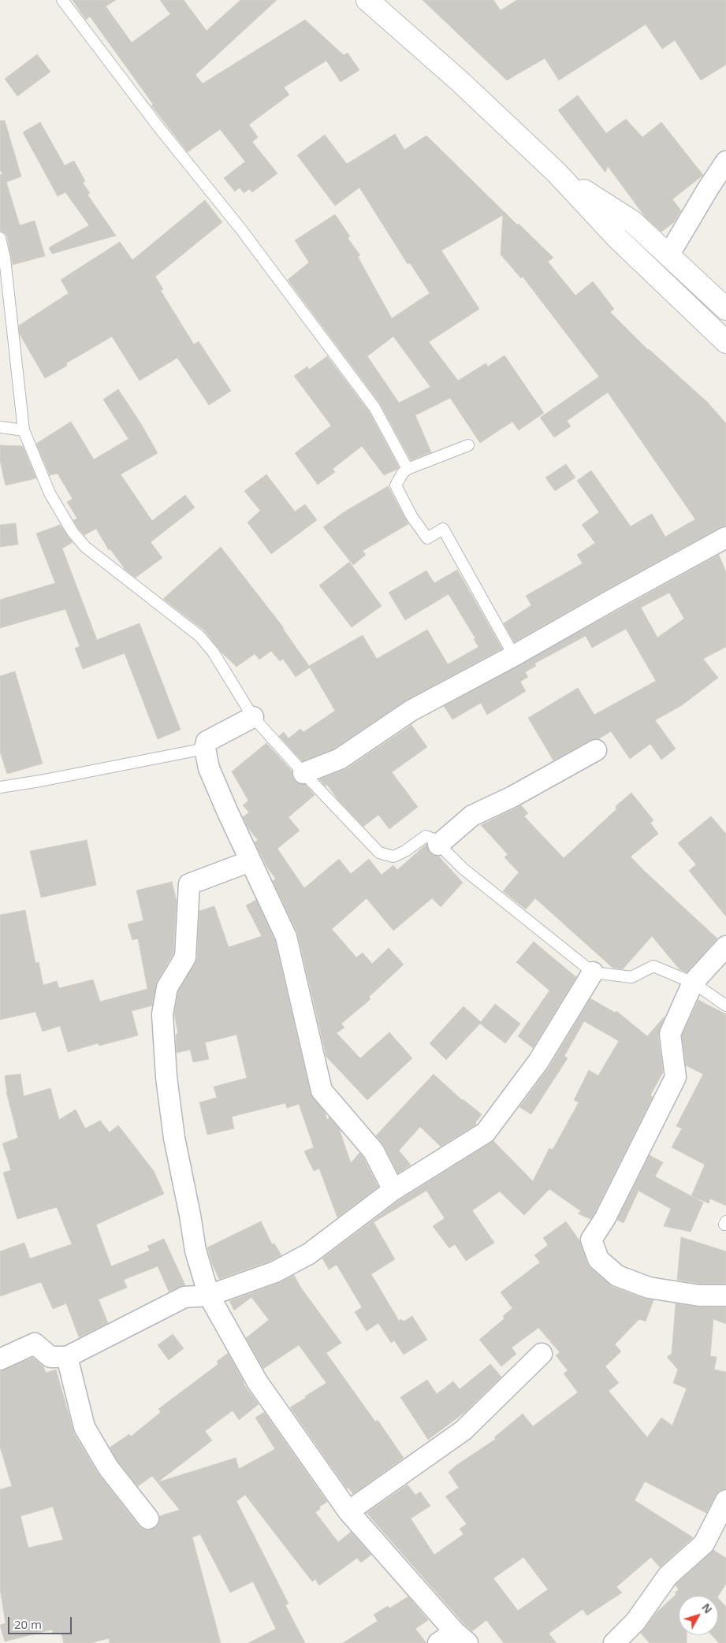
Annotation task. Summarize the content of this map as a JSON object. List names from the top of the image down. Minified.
{"scale_bar":"20 m","north":"top right"}
